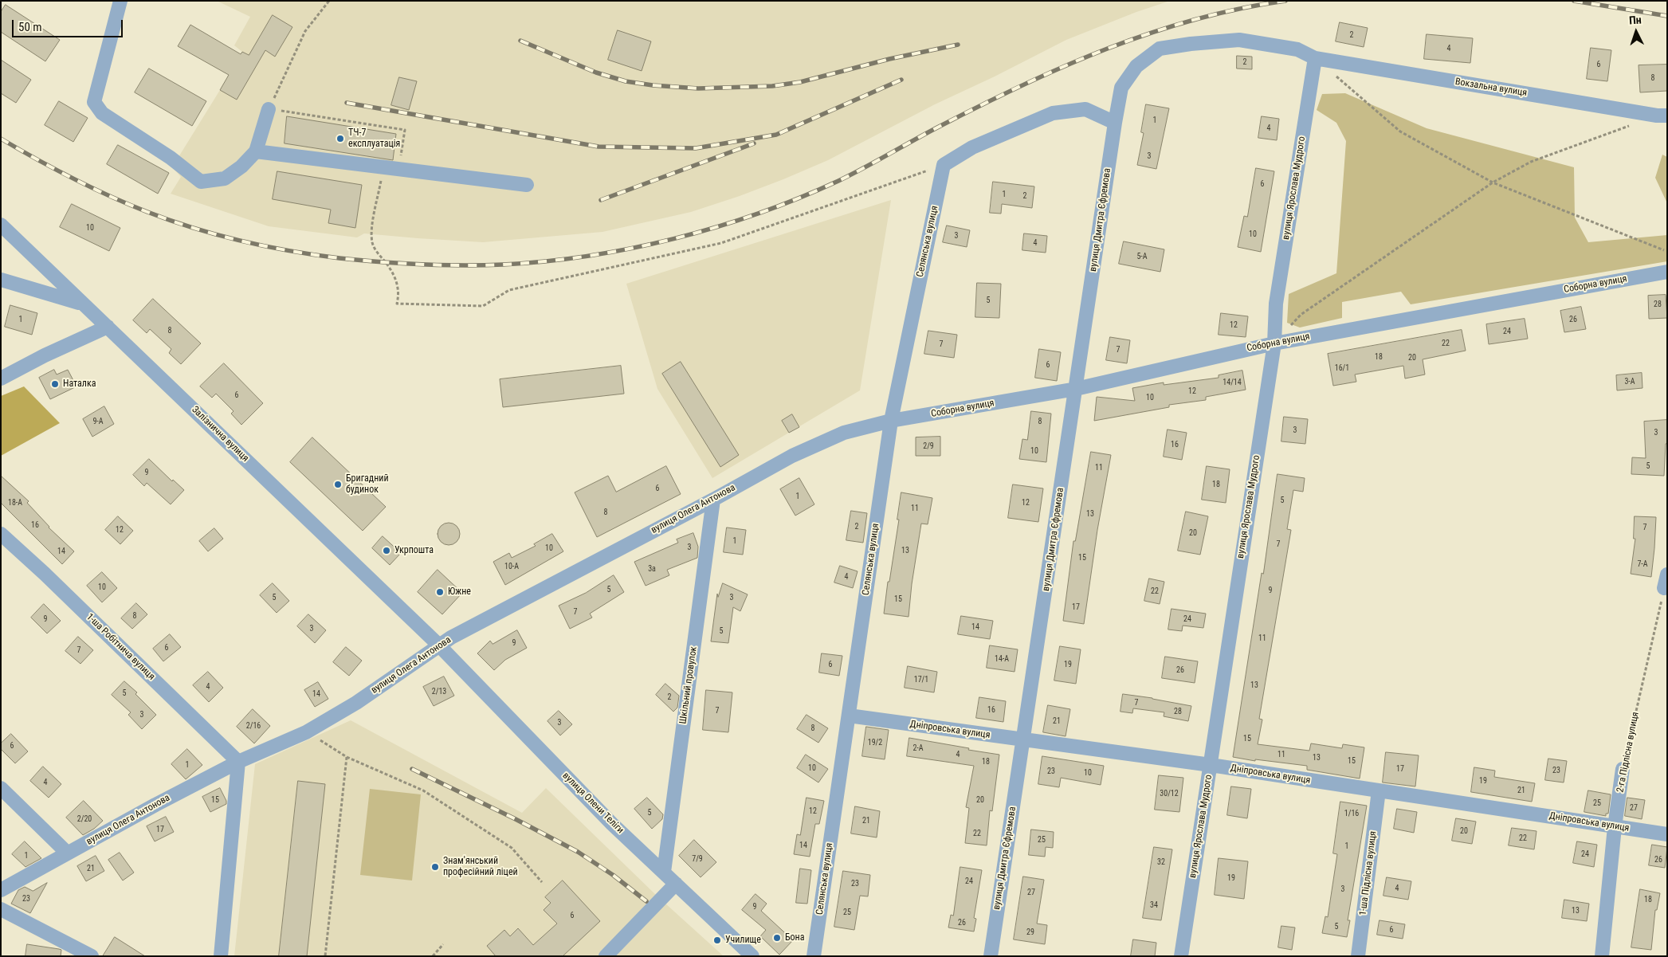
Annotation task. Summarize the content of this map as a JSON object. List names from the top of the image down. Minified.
{"streets":{"street":["Вокзальна вулиця","вулиця Ярослава Мудрого","вулиця Дмитра Єфремова","Селянська вулиця","Соборна вулиця","Залізнична вулиця","вулиця Олега Антонова","1-ша Робітнича вулиця","Шкільний провулок","Дніпровська вулиця","2-га Підлісна вулиця","вулиця Олени Теліги","1-ша Підлісна вулиця"]},"crossings":[["Вокзальна вулиця","вулиця Ярослава Мудрого"],["Вокзальна вулиця","вулиця Дмитра Єфремова"],["вулиця Ярослава Мудрого","Соборна вулиця"],["вулиця Ярослава Мудрого","Дніпровська вулиця"],["вулиця Дмитра Єфремова","Соборна вулиця"],["вулиця Дмитра Єфремова","Дніпровська вулиця"],["Селянська вулиця","Соборна вулиця"],["Селянська вулиця","вулиця Олега Антонова"],["Селянська вулиця","Дніпровська вулиця"],["Соборна вулиця","вулиця Олега Антонова"],["Залізнична вулиця","вулиця Олега Антонова"],["Залізнична вулиця","вулиця Олени Теліги"],["вулиця Олега Антонова","1-ша Робітнича вулиця"],["вулиця Олега Антонова","Шкільний провулок"],["вулиця Олега Антонова","вулиця Олени Теліги"],["Шкільний провулок","вулиця Олени Теліги"],["Дніпровська вулиця","2-га Підлісна вулиця"],["Дніпровська вулиця","1-ша Підлісна вулиця"]],"places":["ТЧ-7 експлуатація","Наталка","Бригадний будинок","Укрпошта","Южне","Знам'янський професійний ліцей","Бона","Училище"],"house_numbers":["2","4","2","6","8","1","4","3","6","1","2","10","10","3","4","5-А","5","28","1","26","12","8","24","22","7","7","18","20","6","16/1","3-А","14/14","12","6","10","9-А","8","3","3","16","2/9","10","5","11","9","18","6","1","5","18-А","12","11","8","13","16","2","7","12","20","1","7","3","10","13","14","15","7-А","10-А","3а","4","10","5","9","22","5","3","15","17","7","8","9","24","14","3","5","11","9","6","7","14-А","6","19","26","17/1","13","4","2/13","5","14","2","7","16","7","28","3","21","3","2/16","8","15","19/2","6","2-А","4","11","13","15","18","1","10","17","23","23","10","19","4","21","30/12","15","20","25","27","12","5","1/16","2/20","21","17","20","22","22","25","14","1","24","1","7/9","26","32","21","19","24","23","4","3","27","23","18","34","9","13","25","6","26","5","6","29"],"scale_bar":"50 m","north":"top"}
